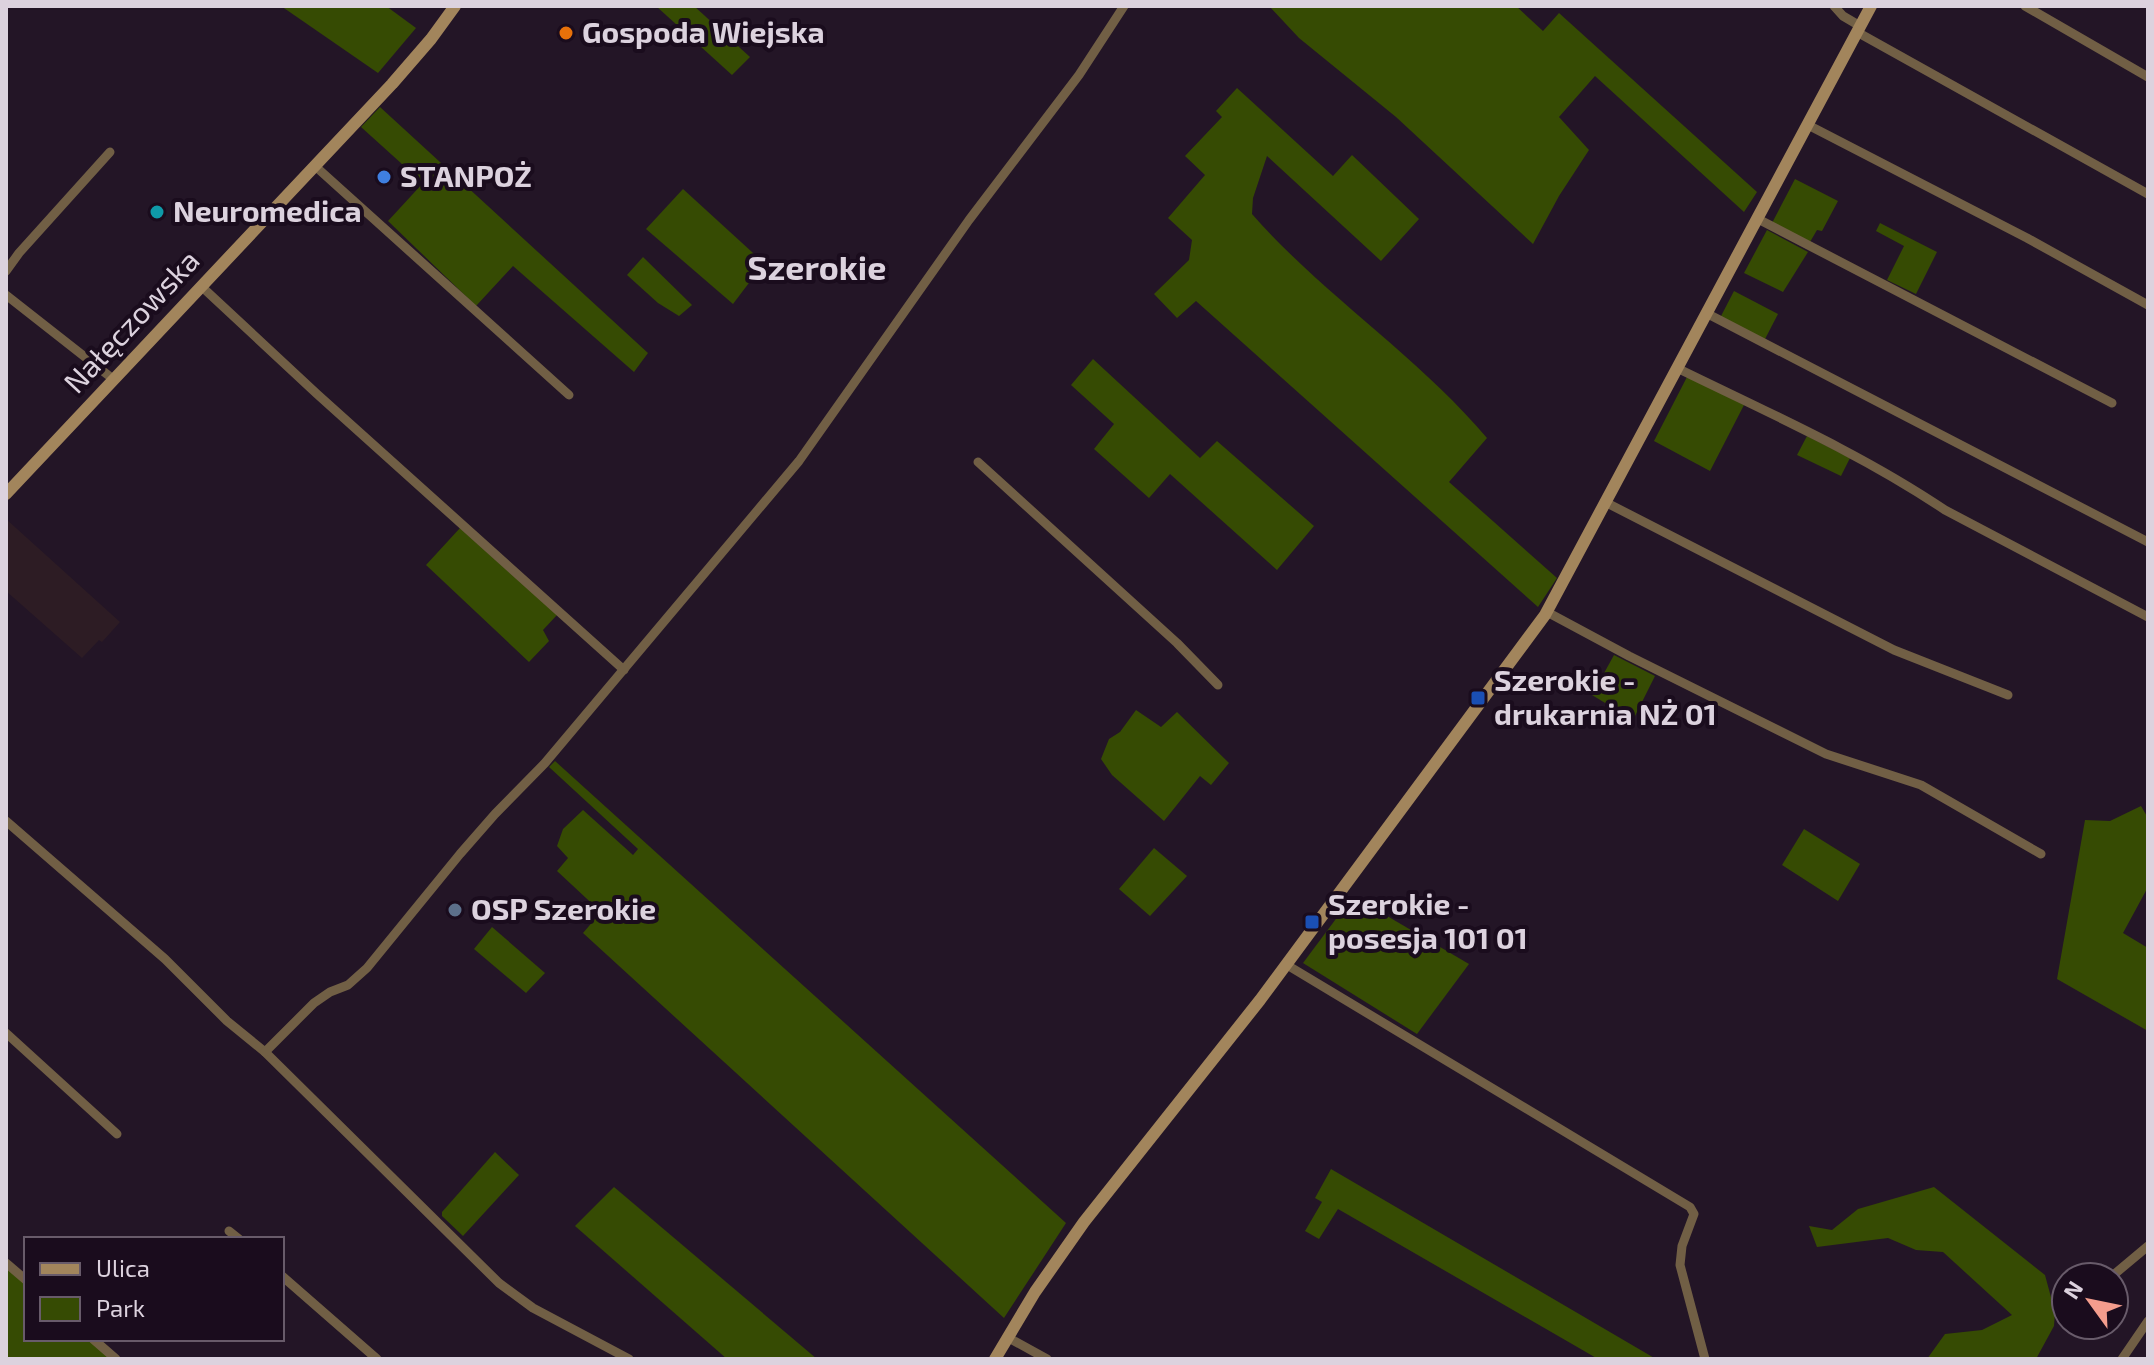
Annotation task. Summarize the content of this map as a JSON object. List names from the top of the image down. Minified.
{"streets":{"street":["Nałęczowska"]},"districts":["Szerokie"],"places":{"other":["Gospoda Wiejska","STANPOŻ","Neuromedica","OSP Szerokie"],"transit":["Szerokie - drukarnia NŻ 01","Szerokie - posesja 101 01"]},"legend":["Ulica","Park"],"north":"top left"}
